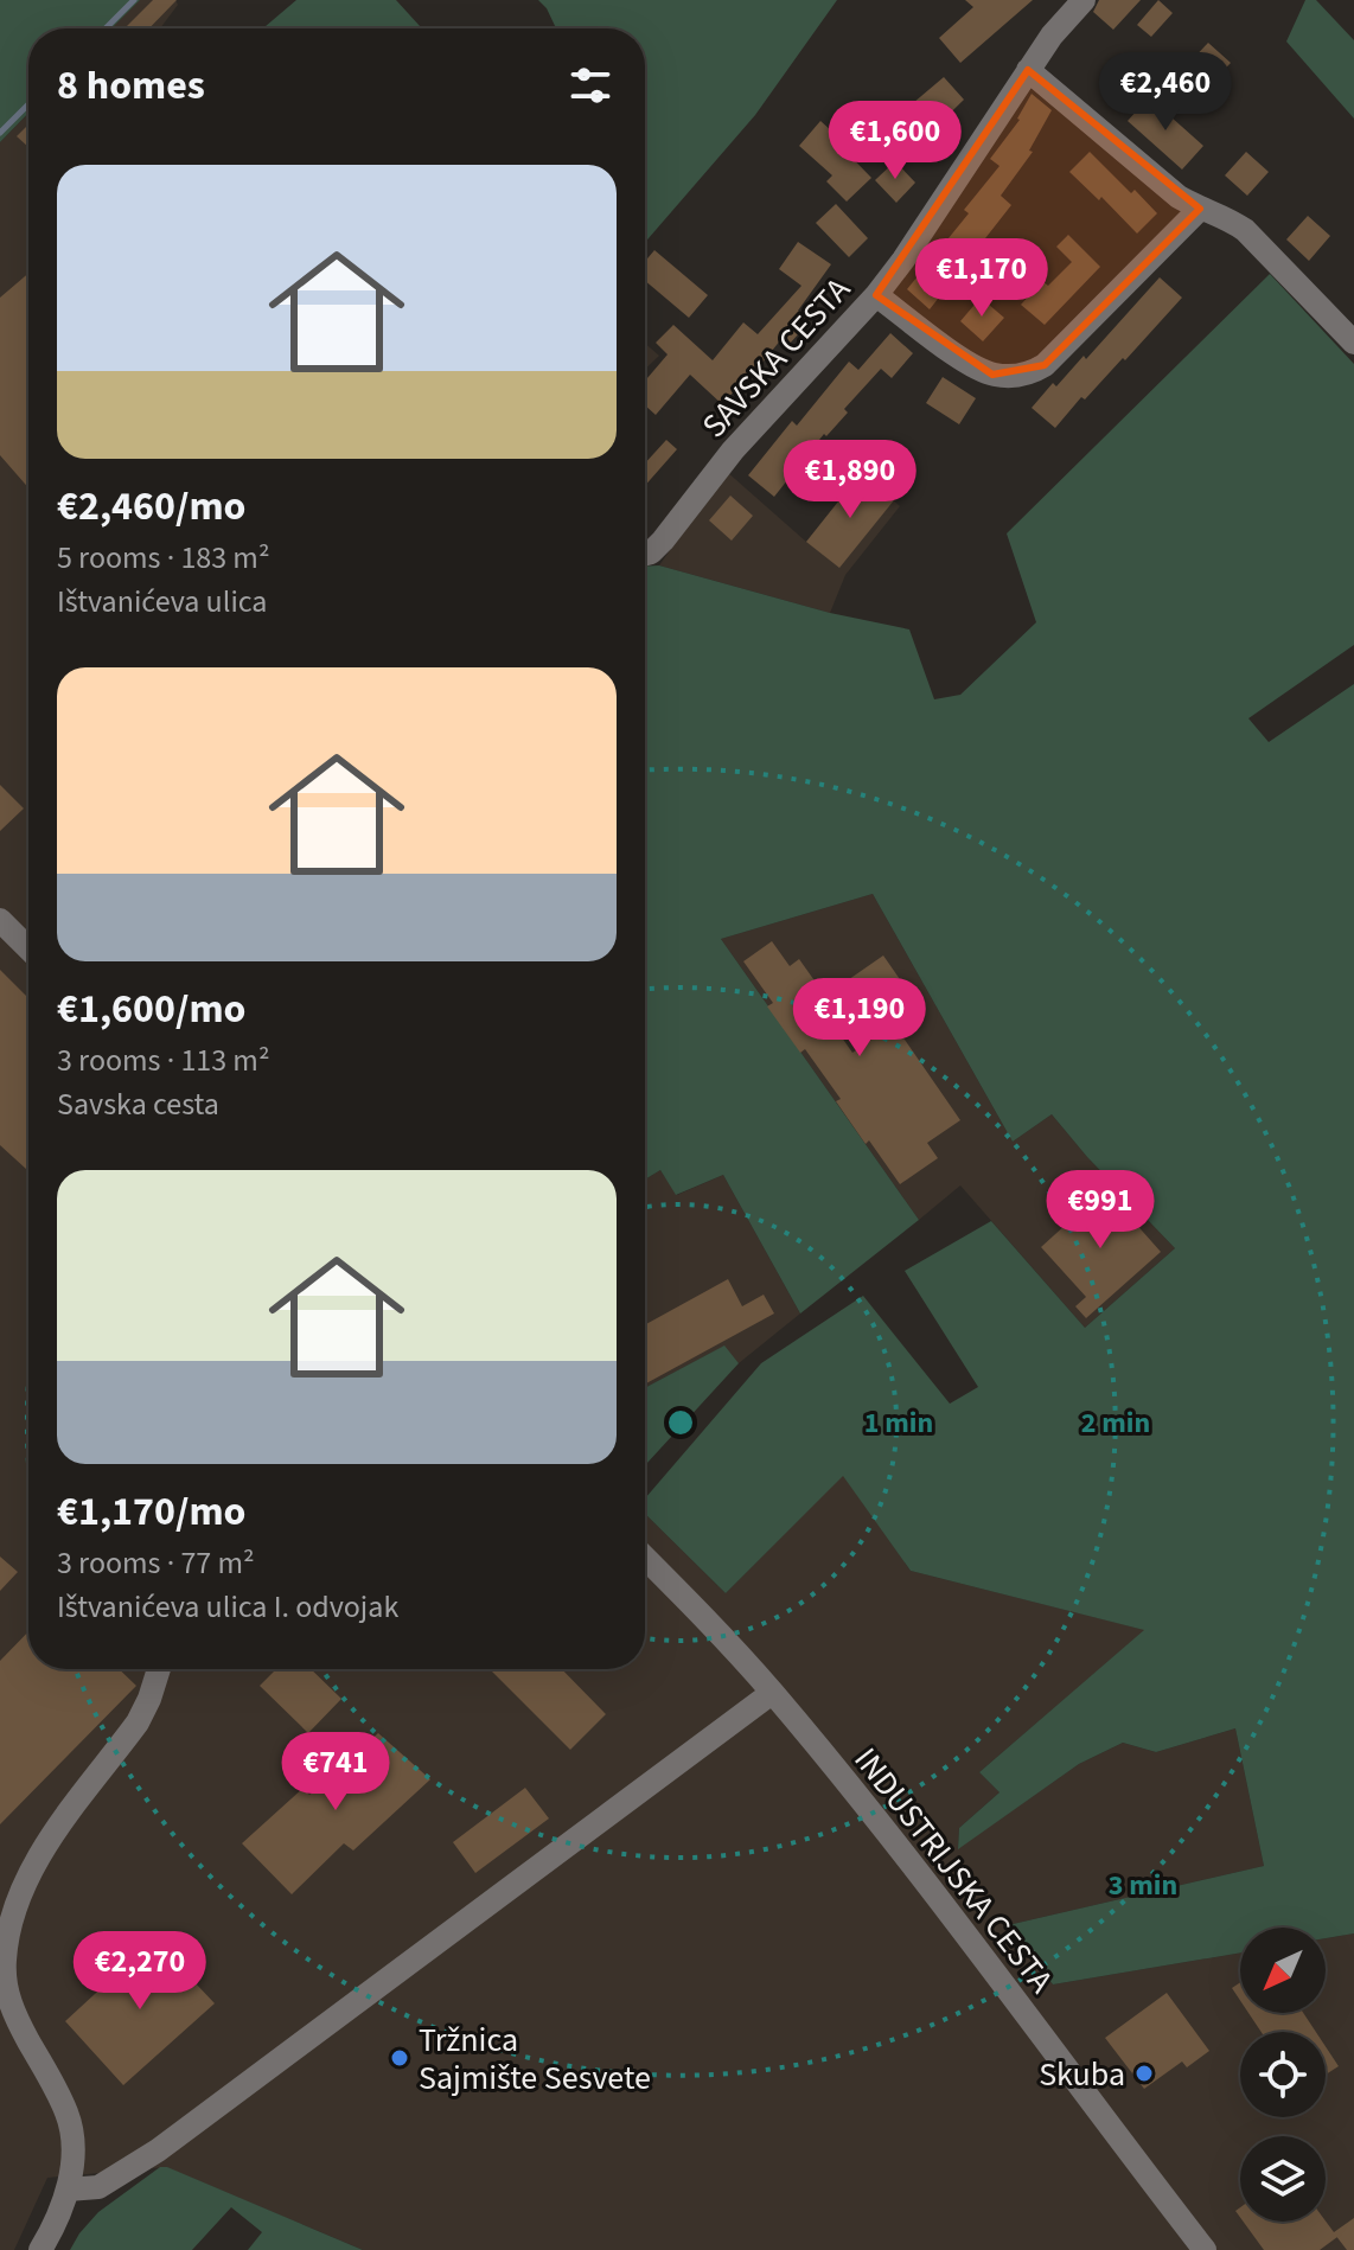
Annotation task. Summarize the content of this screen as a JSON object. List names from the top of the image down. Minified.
{"streets":{"street":["SAVSKA CESTA","INDUSTRIJSKA CESTA"]},"places":["Tržnica Sajmište Sesvete","Skuba"],"north":"bottom left","page":{"heading":"8 homes","price":["€2,460","€1,600","€1,170","€1,890","€1,190","€991","€741","€2,270"],"list":[{"name":"€2,460/mo","note":"5 rooms · 183 m² · Ištvanićeva ulica"},{"name":"€1,600/mo","note":"3 rooms · 113 m² · Savska cesta"},{"name":"€1,170/mo","note":"3 rooms · 77 m² · Ištvanićeva ulica I. odvojak"}]},"rings":["1 min","2 min","3 min"]}
